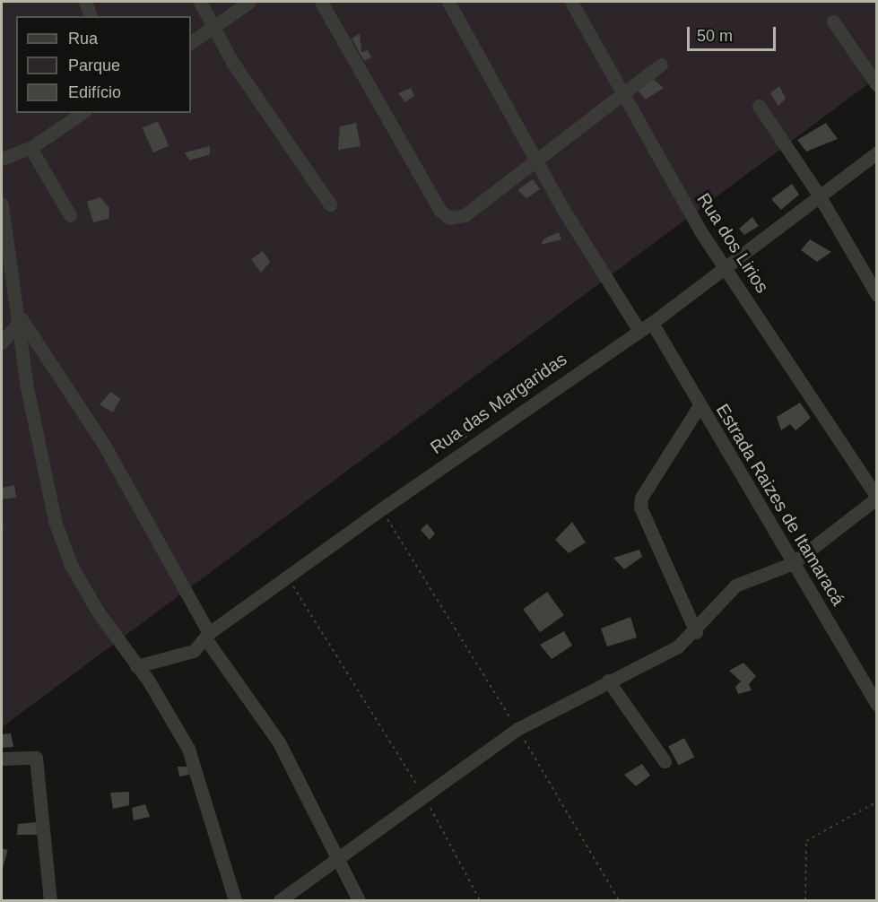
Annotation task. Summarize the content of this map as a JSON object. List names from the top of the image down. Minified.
{"streets":{"street":["Rua dos Lirios","Rua das Margaridas","Estrada Raizes de Itamaracá"]},"crossings":[["Rua dos Lirios","Rua das Margaridas"],["Rua das Margaridas","Estrada Raizes de Itamaracá"]],"legend":["Rua","Parque","Edifício"],"scale_bar":"50 m"}
